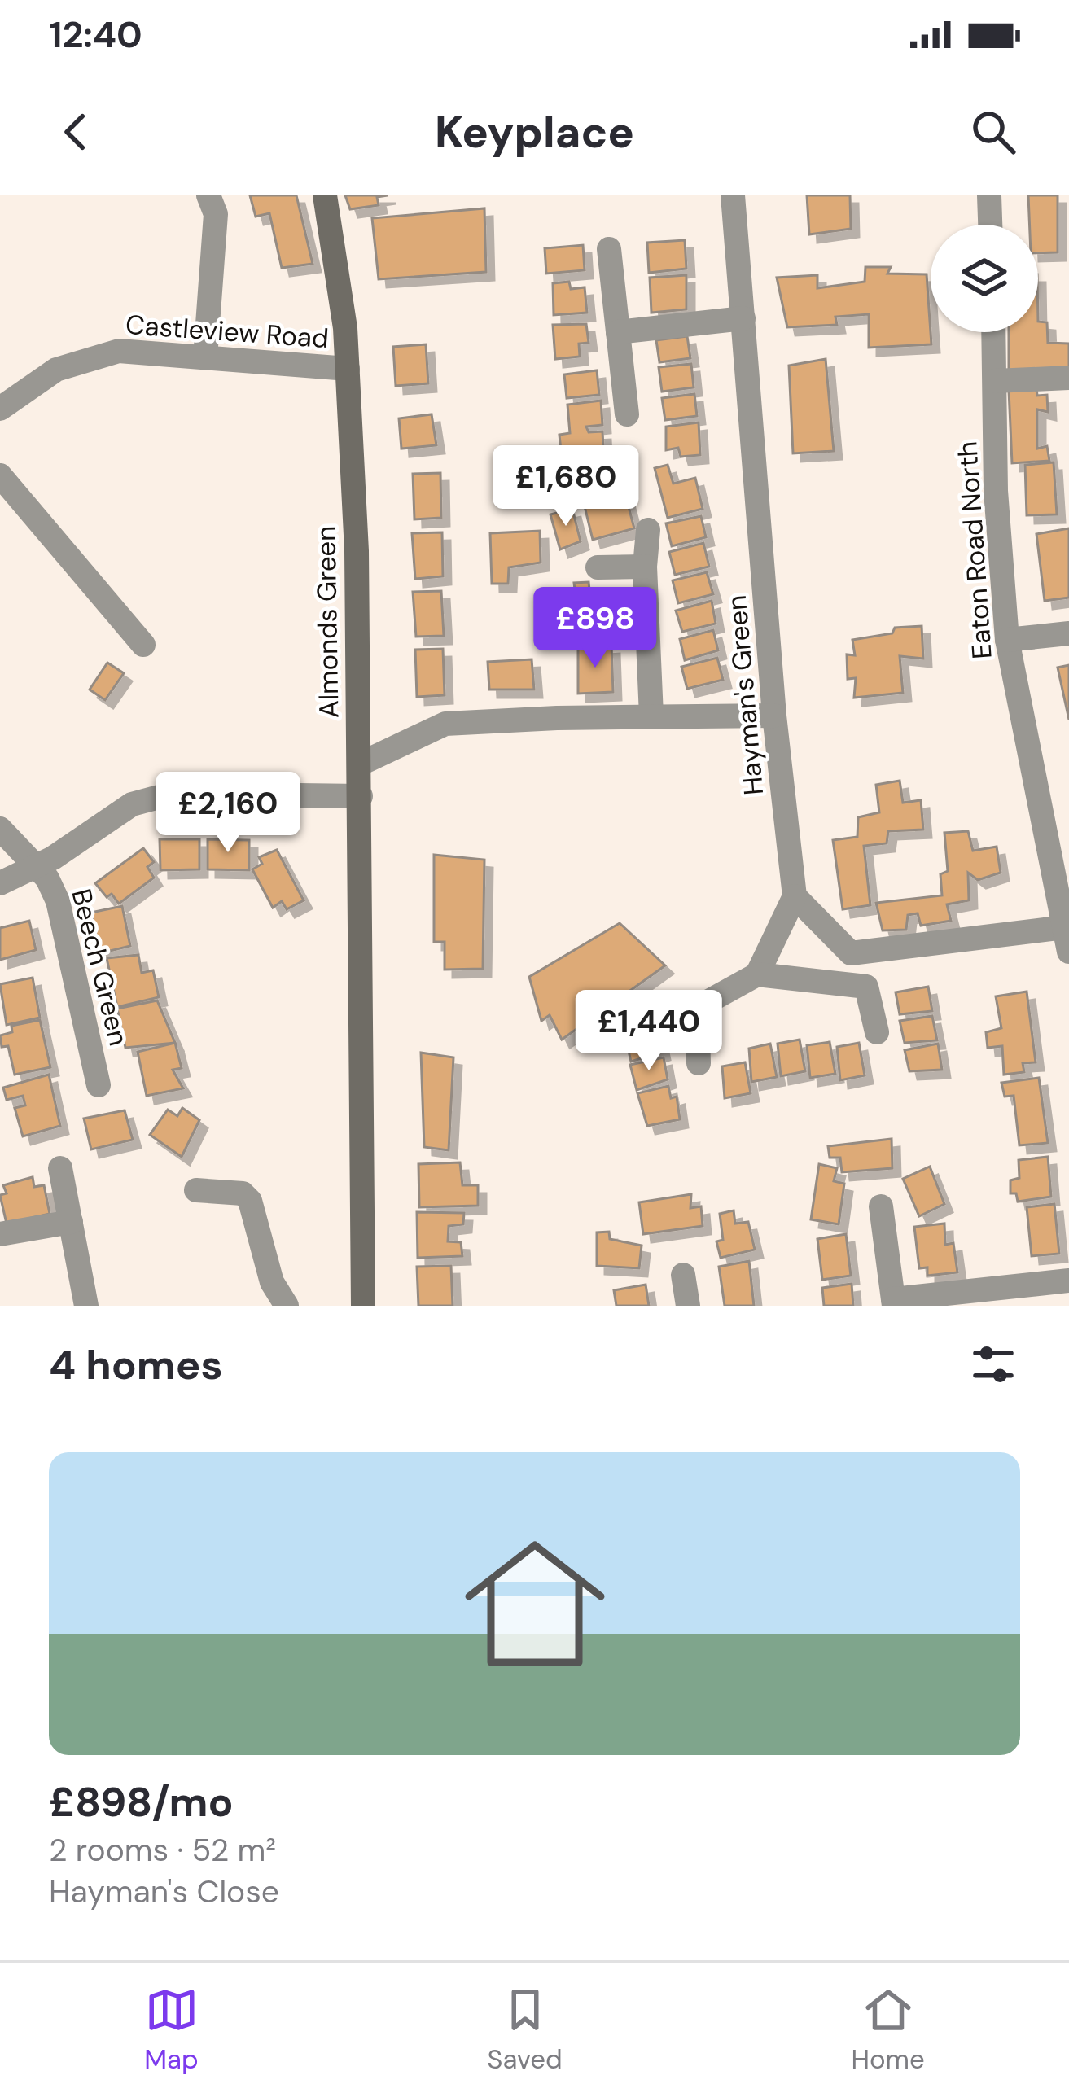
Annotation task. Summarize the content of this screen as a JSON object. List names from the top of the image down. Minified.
{"streets":{"street":["Castleview Road","Eaton Road North","Almonds Green","Hayman's Green","Beech Green"]},"crossings":[["Castleview Road","Almonds Green"]],"page":{"status":"12:40","header":"Keyplace","price":["£1,680","£898","£2,160","£1,440"],"heading":"4 homes","list":[{"name":"£898/mo","note":"2 rooms · 52 m² · Hayman's Close"}],"tabs":["Map","Saved","Home"]}}
